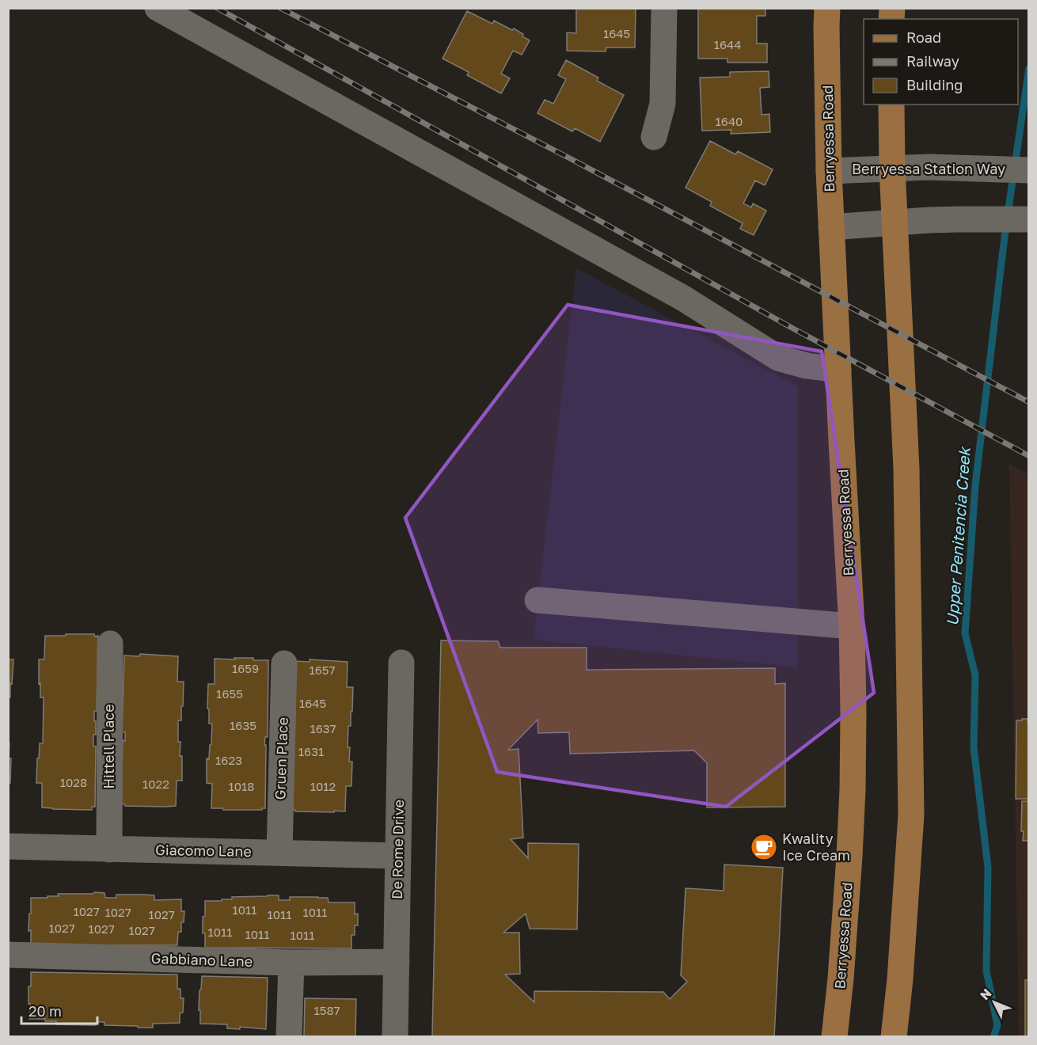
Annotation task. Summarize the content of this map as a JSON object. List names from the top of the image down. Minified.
{"streets":{"main road":["Berryessa Road"],"street":["Berryessa Station Way","Hittell Place","Gruen Place","De Rome Drive","Giacomo Lane","Gabbiano Lane"]},"crossings":[["Berryessa Road","Berryessa Station Way"],["Hittell Place","Giacomo Lane"],["Gruen Place","Giacomo Lane"],["De Rome Drive","Giacomo Lane"],["De Rome Drive","Gabbiano Lane"]],"water":["Upper Penitencia Creek"],"places":{"cafe":["Kwality Ice Cream"]},"house_numbers":["1645","1644","1640","1659","1657","1655","1645","1635","1637","1631","1623","1028","1022","1018","1012","1011","1027","1027","1011","1027","1011","1027","1027","1027","1011","1011","1011","1587"],"legend":["Road","Railway","Building"],"scale_bar":"20 m","north":"top left"}
